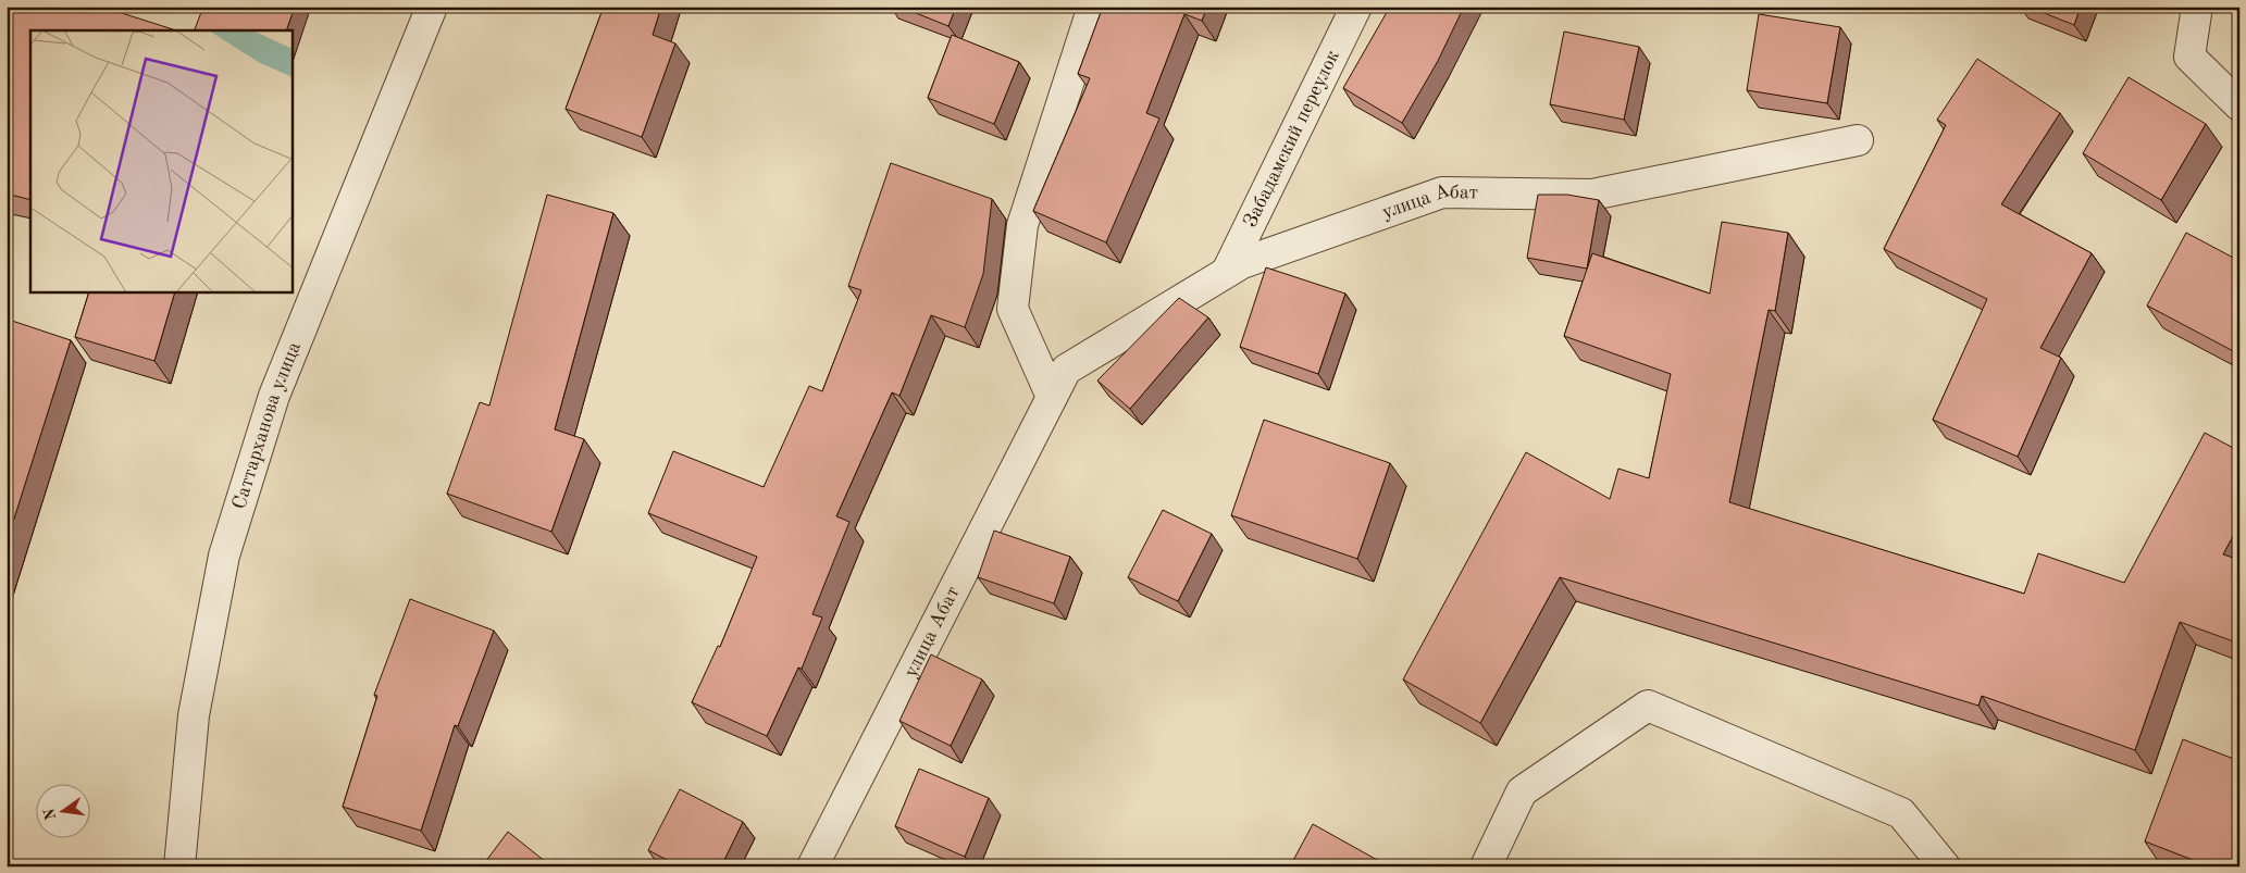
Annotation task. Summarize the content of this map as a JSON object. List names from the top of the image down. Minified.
{"streets":{"street":["Забадамский переулок","улица Абат","Саттарханова улица"]},"crossings":[["Забадамский переулок","улица Абат"]],"north":"left"}
